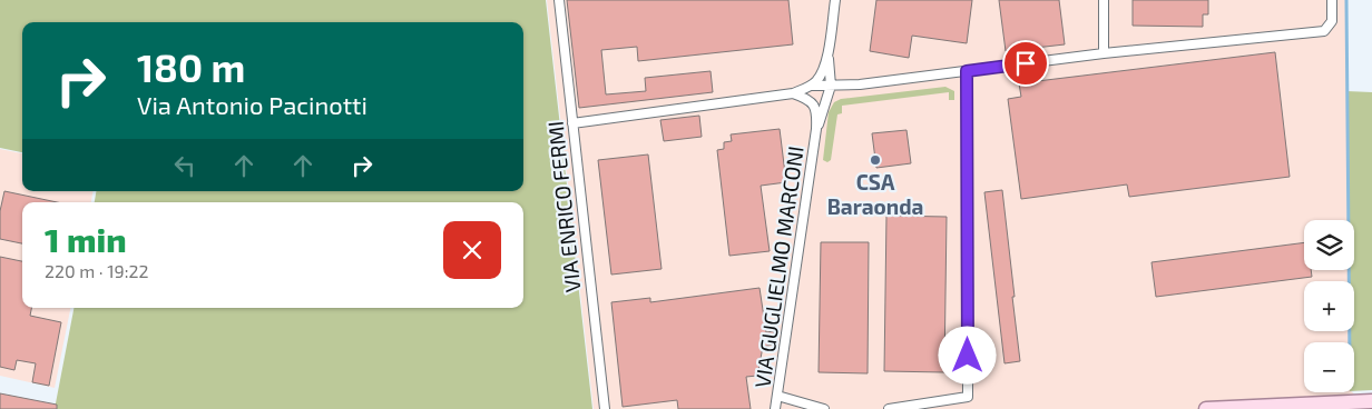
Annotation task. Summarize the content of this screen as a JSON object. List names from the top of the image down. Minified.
{"streets":{"street":["VIA ENRICO FERMI","VIA GUGLIELMO MARCONI"]},"places":["CSA Baraonda"],"page":{"turn":["180 m","Via Antonio Pacinotti"],"heading":["1 min","220 m · 19:22"],"map_buttons":["+","−"]}}
